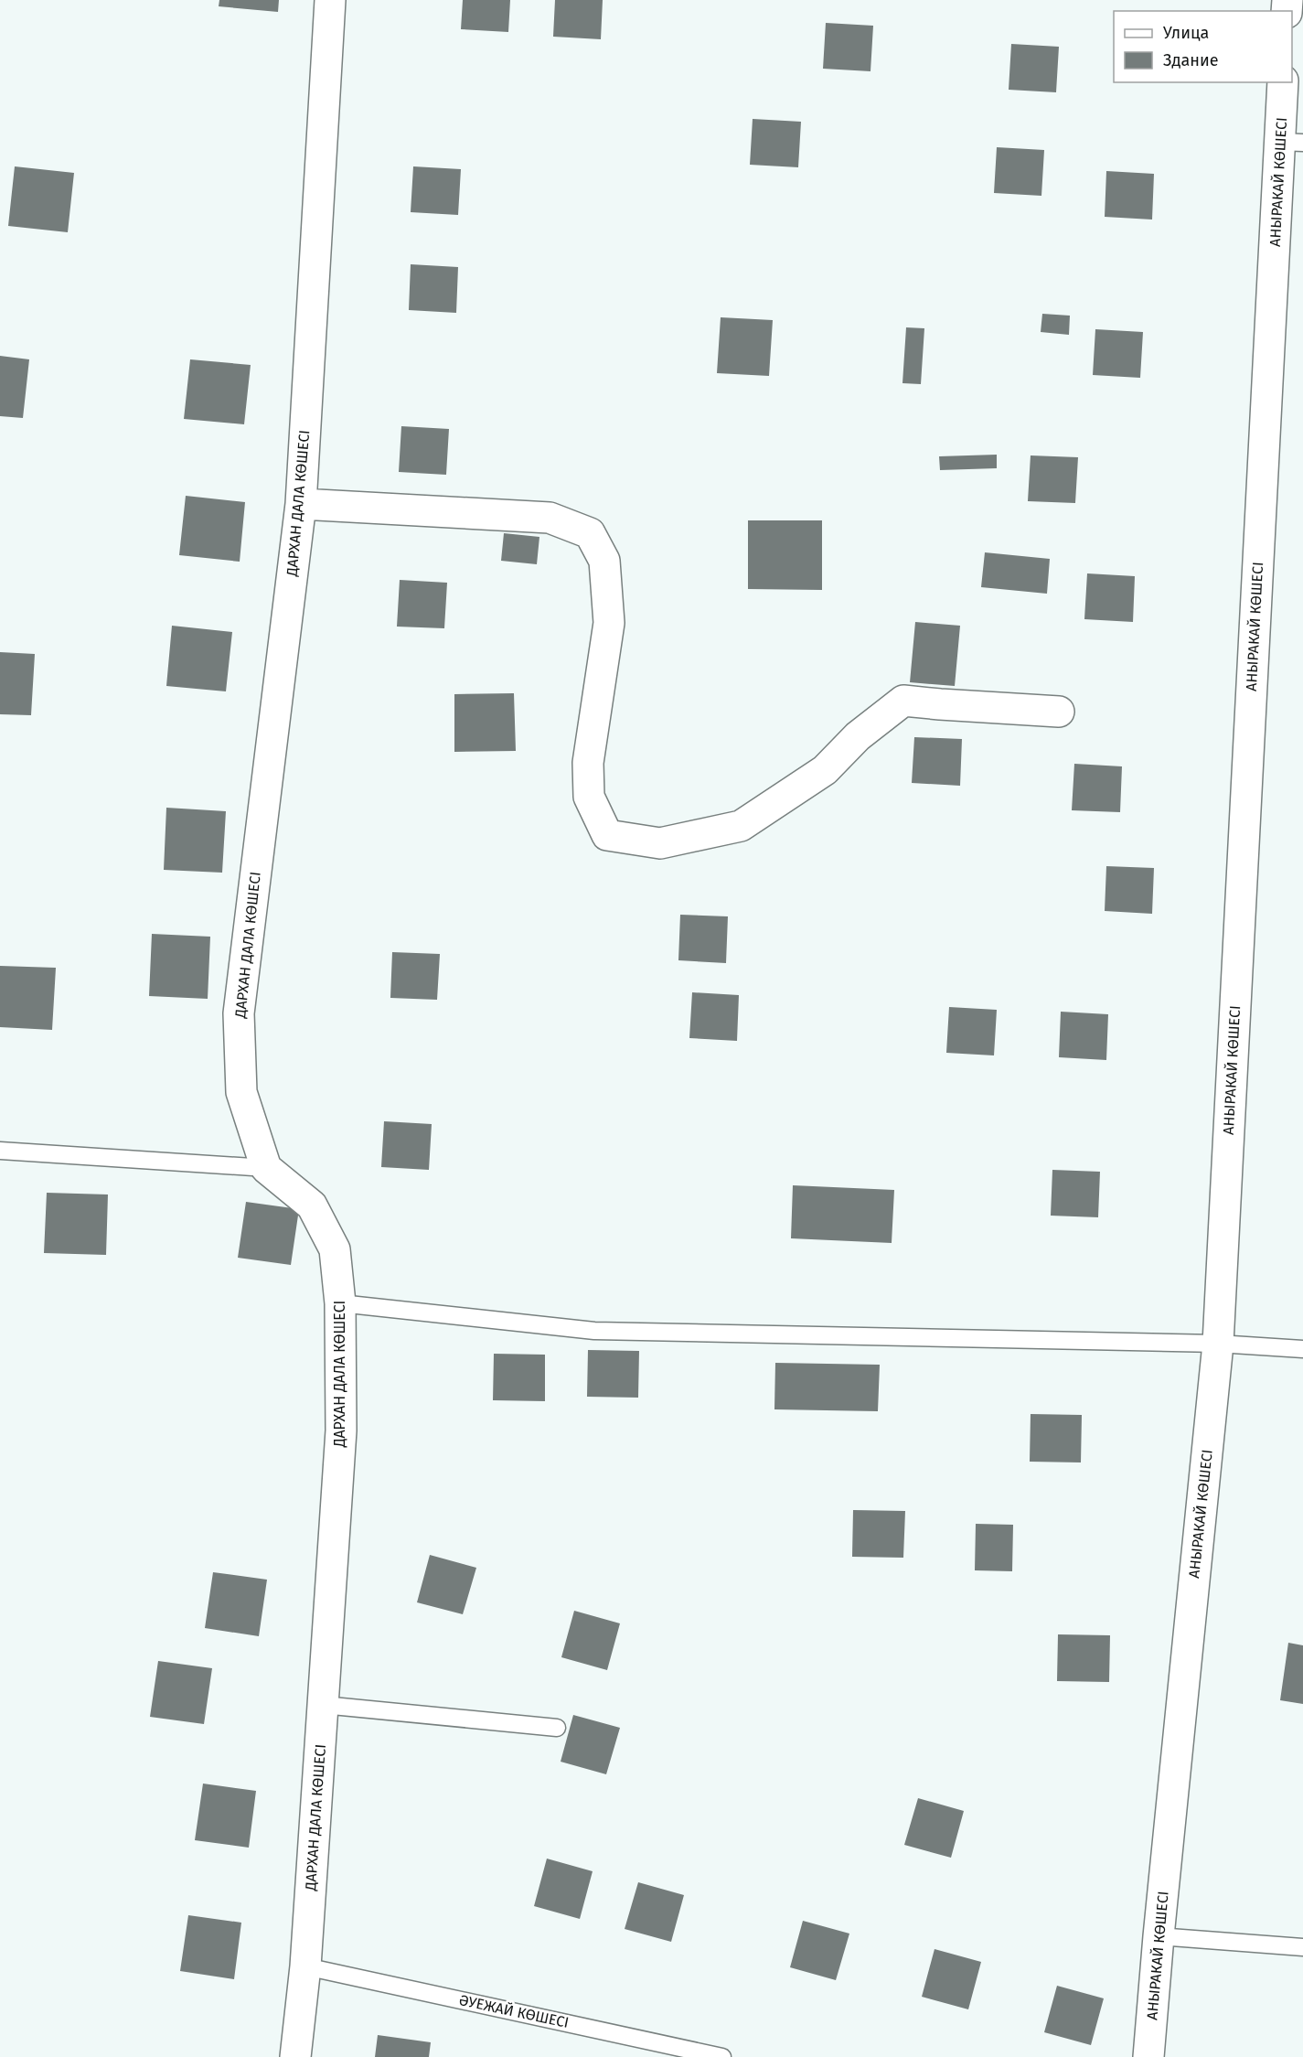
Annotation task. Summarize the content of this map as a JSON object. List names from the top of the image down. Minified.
{"streets":{"street":["АНЫРАКАЙ КӨШЕСІ","ДАРХАН ДАЛА КӨШЕСІ"],"lane":["ӘУЕЖАЙ КӨШЕСІ"]},"crossings":[["ДАРХАН ДАЛА КӨШЕСІ","ӘУЕЖАЙ КӨШЕСІ"]],"legend":["Улица","Здание"]}
